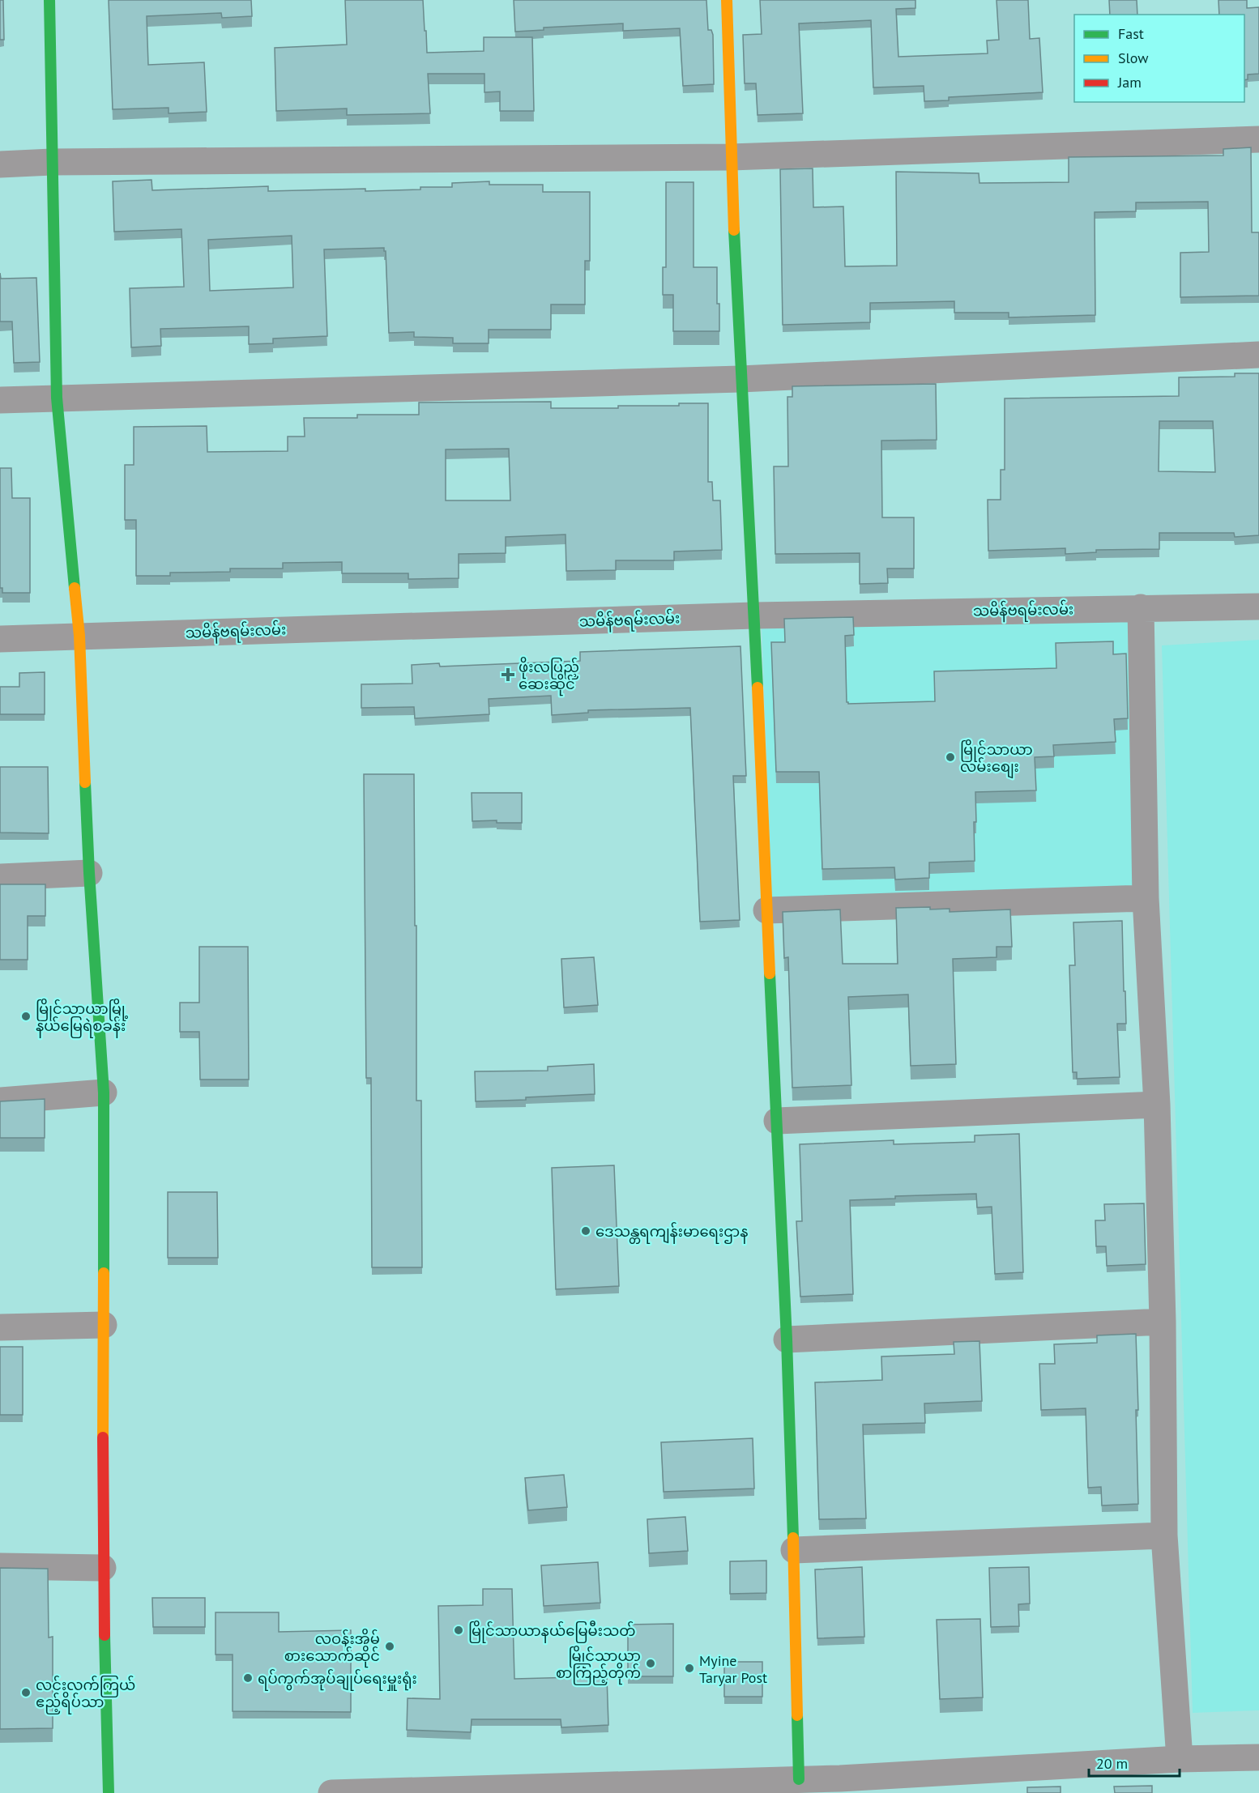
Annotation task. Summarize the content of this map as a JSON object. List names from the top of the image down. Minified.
{"streets":{"street":["သမိန်ဗရမ်းလမ်း"]},"places":{"health":["ဖိုးလပြည့် ဆေးဆိုင်"],"other":["မြိုင်သာယာ လမ်းစျေး","မြိုင်သာယာမြို့ နယ်မြေရဲစခန်း","ဒေသန္တရကျန်းမာရေးဌာန","မြိုင်သာယာနယ်မြေမီးသတ်","လဝန်းအိမ် စားသောက်ဆိုင်","မြိုင်သာယာ စာကြည့်တိုက်","Myine Taryar Post","ရပ်ကွက်အုပ်ချုပ်ရေးမှူးရုံး","လင်းလက်ကြယ် ဧည့်ရိပ်သာ"]},"legend":["Fast","Slow","Jam"],"scale_bar":"20 m"}
